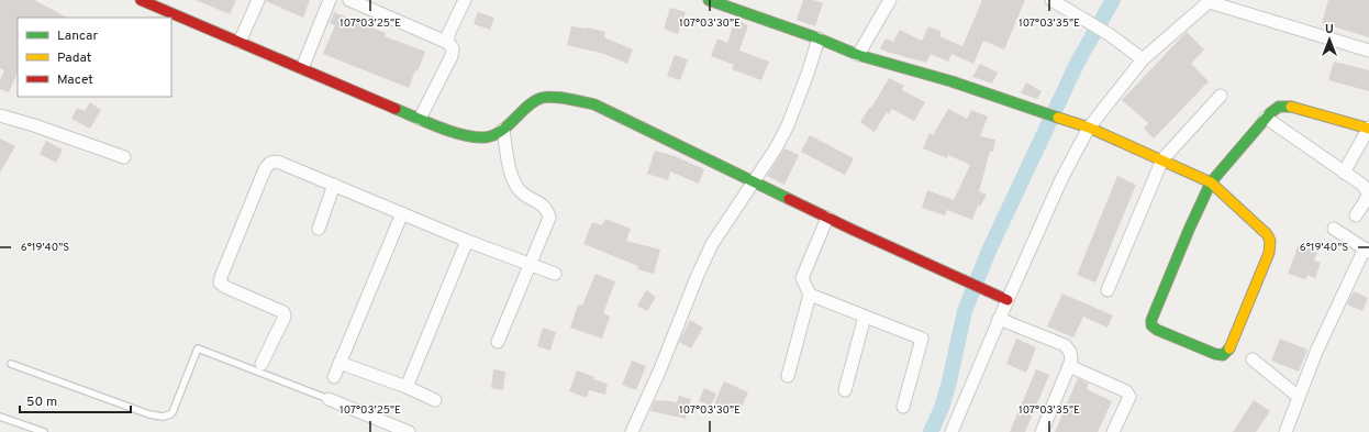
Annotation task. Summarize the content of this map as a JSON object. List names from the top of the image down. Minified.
{"legend":["Lancar","Padat","Macet"],"scale_bar":"50 m","north":"top","coordinates":["107°03'25\"E","107°03'30\"E","107°03'35\"E","6°19'40\"S"]}
